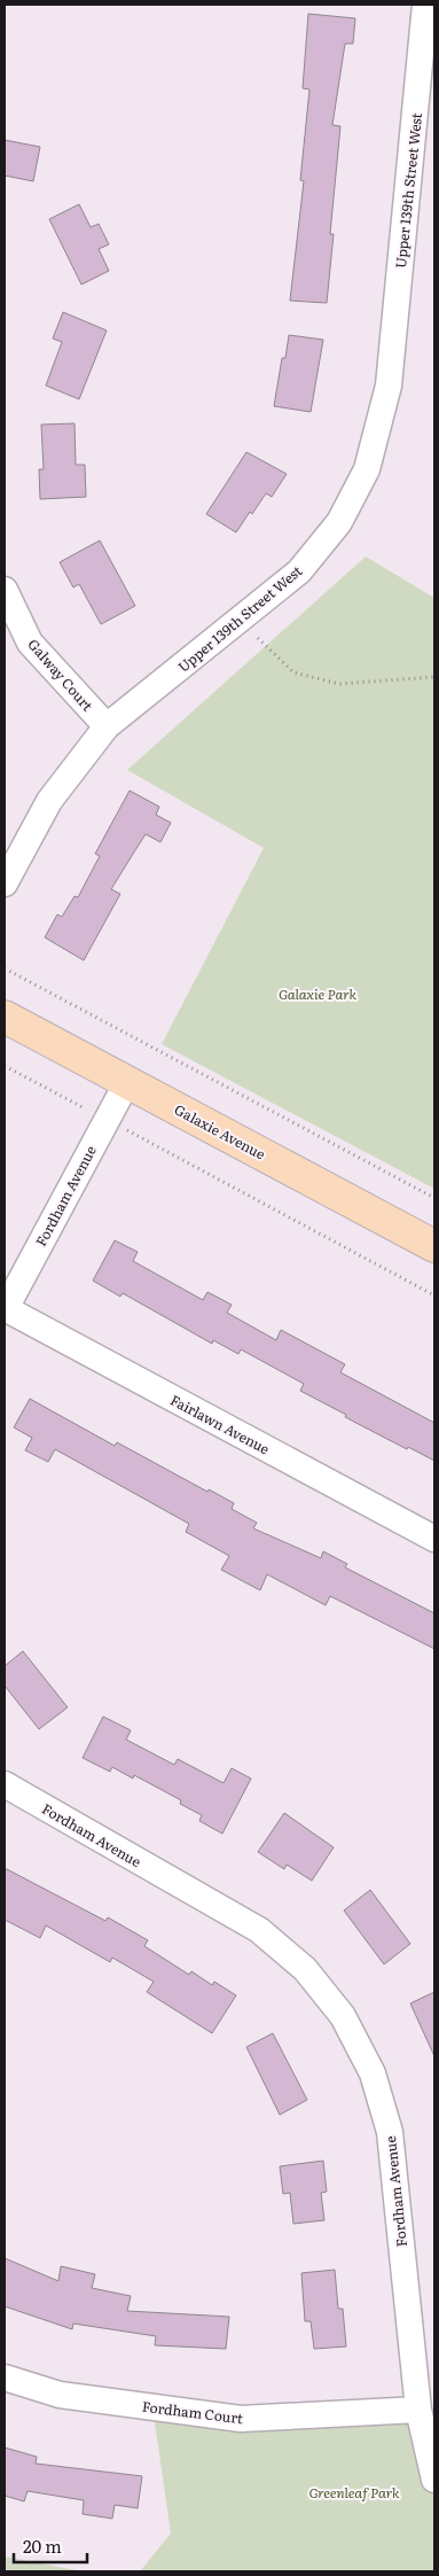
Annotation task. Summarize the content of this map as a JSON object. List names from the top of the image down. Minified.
{"streets":{"street":["Upper 139th Street West","Galway Court","Galaxie Avenue","Fordham Avenue","Fairlawn Avenue","Fordham Court"]},"crossings":[["Upper 139th Street West","Galway Court"],["Galaxie Avenue","Fordham Avenue"],["Fordham Avenue","Fairlawn Avenue"],["Fordham Avenue","Fordham Court"]],"parks":["Galaxie Park","Greenleaf Park"],"scale_bar":"20 m"}
